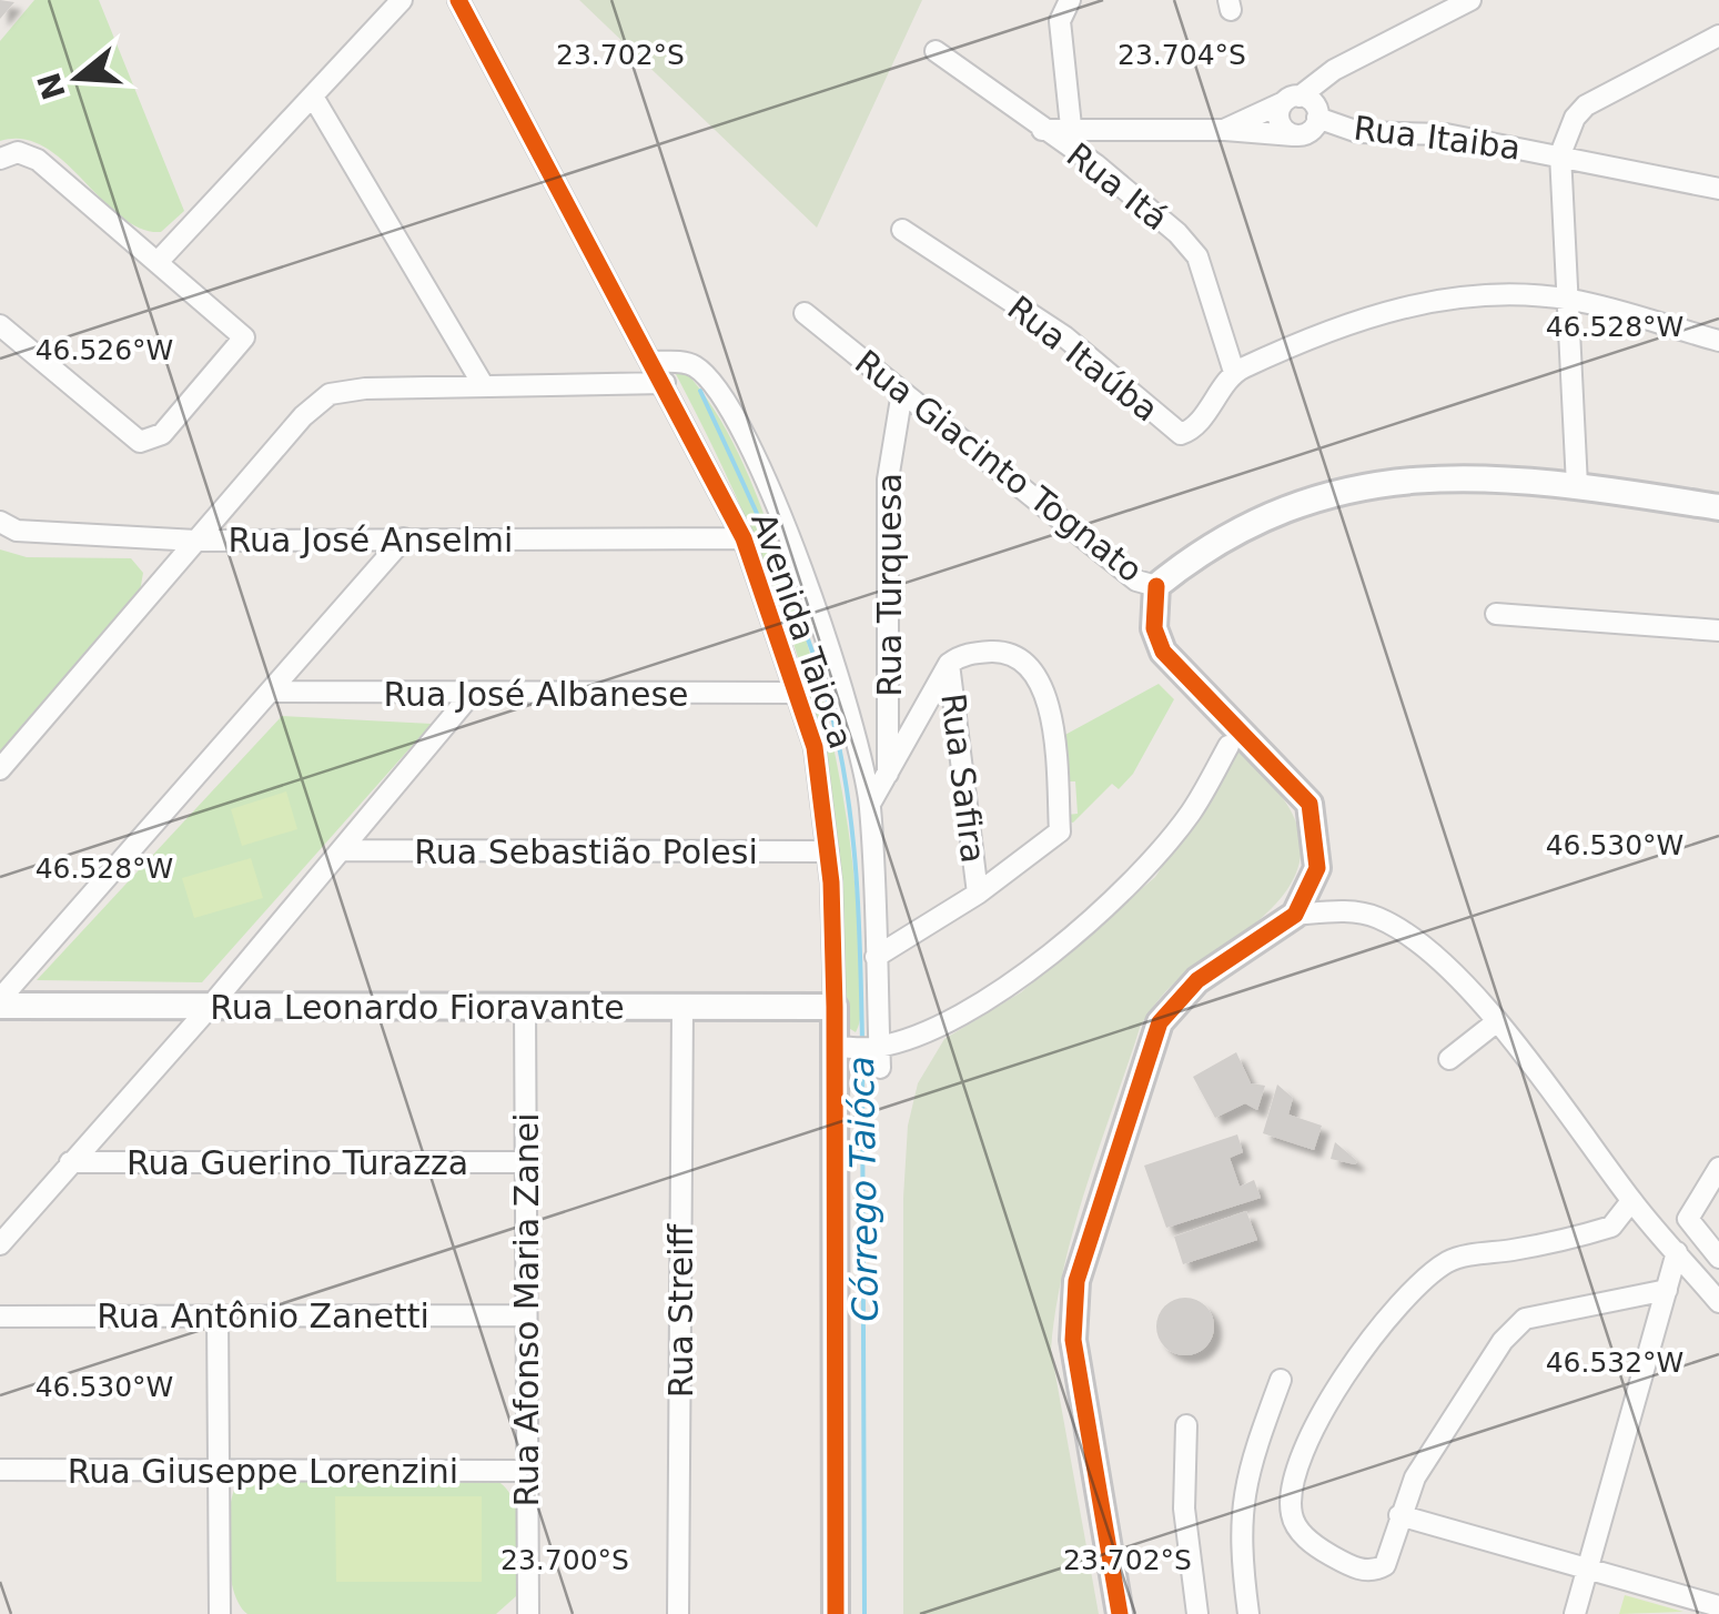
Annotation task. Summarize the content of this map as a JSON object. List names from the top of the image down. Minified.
{"streets":{"street":["Rua Itaiba","Rua Itá","Rua Itaúba","Rua Giacinto Tognato","Rua José Anselmi","Rua Turquesa","Avenida Taioca","Rua José Albanese","Rua Safira","Rua Sebastião Polesi","Rua Leonardo Fioravante","Rua Guerino Turazza","Rua Afonso Maria Zanei","Rua Streiff","Rua Antônio Zanetti","Rua Giuseppe Lorenzini"]},"crossings":[["Rua Itaiba","Rua Itaúba"],["Rua Itá","Rua Itaúba"],["Rua Giacinto Tognato","Rua Turquesa"],["Rua José Anselmi","Avenida Taioca"],["Avenida Taioca","Rua José Albanese"],["Avenida Taioca","Rua Sebastião Polesi"],["Avenida Taioca","Rua Leonardo Fioravante"],["Rua Leonardo Fioravante","Rua Afonso Maria Zanei"],["Rua Leonardo Fioravante","Rua Streiff"],["Rua Guerino Turazza","Rua Afonso Maria Zanei"],["Rua Afonso Maria Zanei","Rua Antônio Zanetti"],["Rua Afonso Maria Zanei","Rua Giuseppe Lorenzini"]],"water":["Córrego Taióca"],"north":"left","coordinates":["23.702°S","23.704°S","46.528°W","46.526°W","46.530°W","46.532°W","23.700°S"]}
